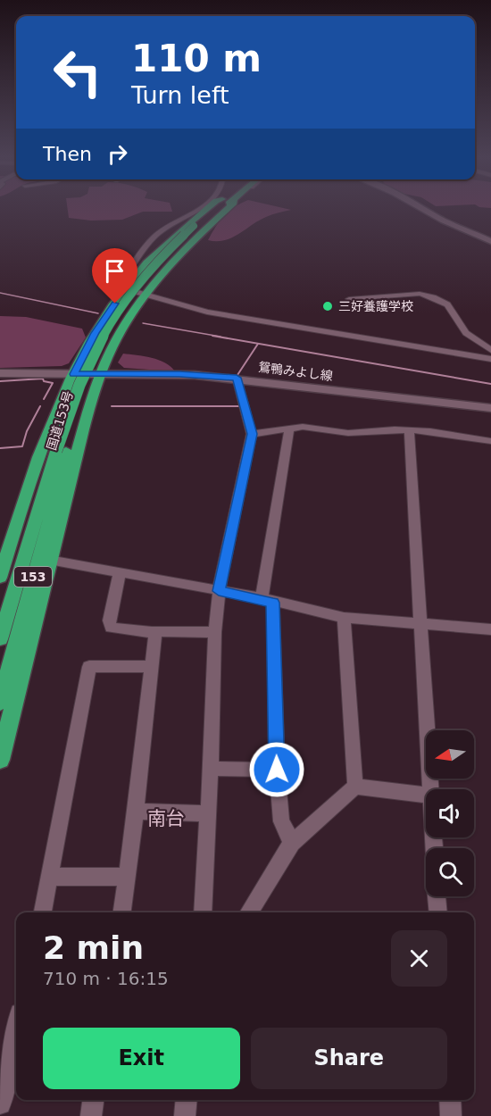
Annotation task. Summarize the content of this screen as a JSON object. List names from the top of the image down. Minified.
{"streets":{"highway":["国道153号","153"],"main road":["鴛鴨みよし線"]},"districts":["南台"],"places":["三好養護学校"],"north":"left","page":{"turn":["110 m","Turn left"],"then":"Then","heading":["2 min","710 m · 16:15"],"buttons":["Exit","Share"]}}
